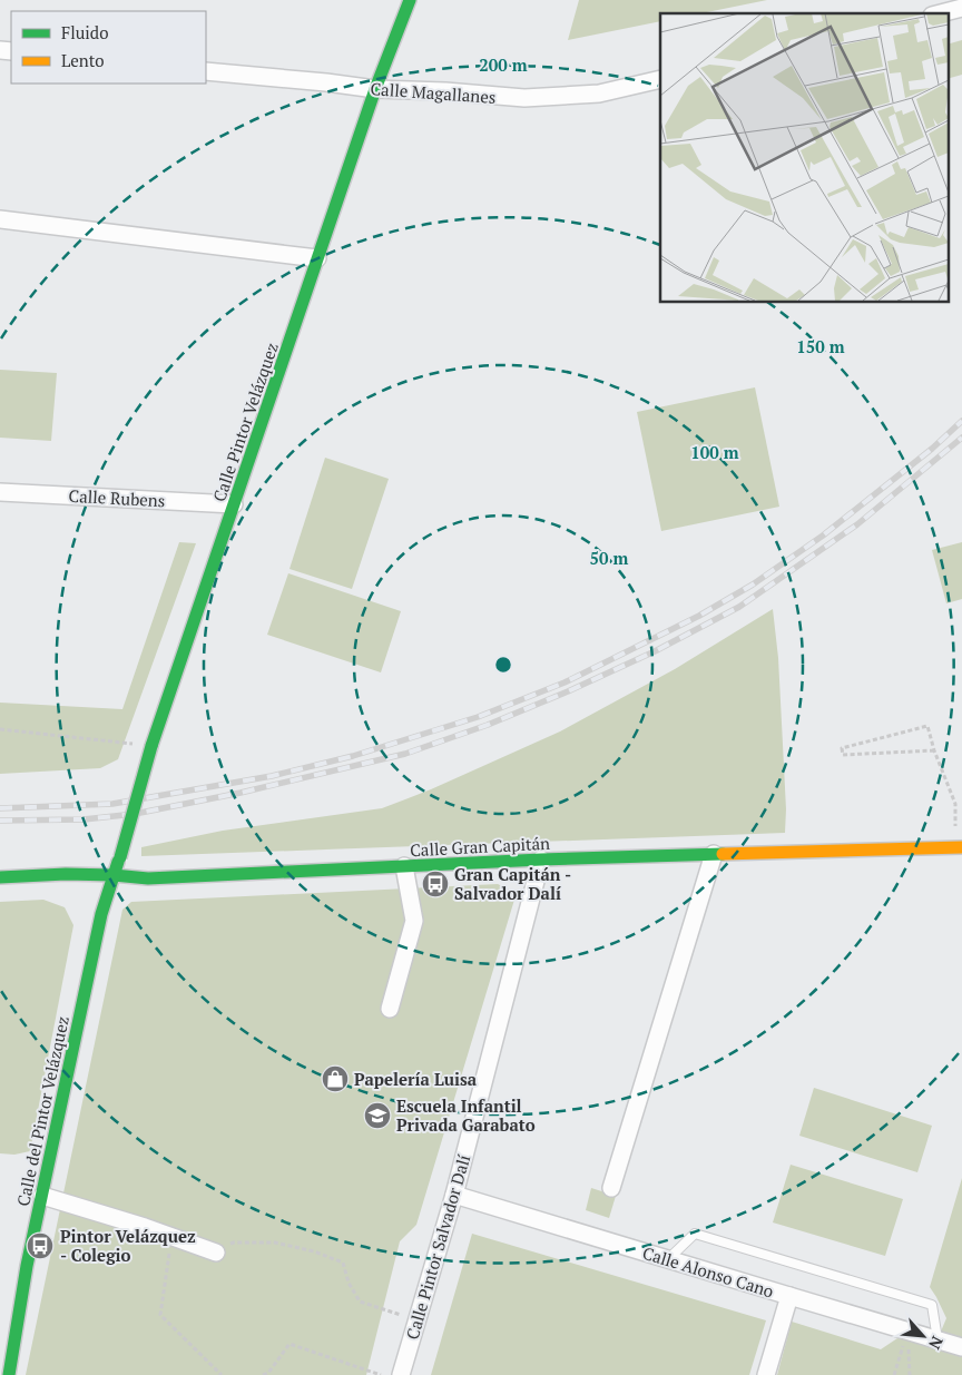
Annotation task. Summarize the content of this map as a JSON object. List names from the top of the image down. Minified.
{"streets":{"street":["Calle Magallanes","Calle Pintor Velázquez","Calle Rubens","Calle Gran Capitán","Calle del Pintor Velázquez","Calle Pintor Salvador Dalí","Calle Alonso Cano"]},"crossings":[["Calle Magallanes","Calle Pintor Velázquez"],["Calle Pintor Velázquez","Calle Rubens"],["Calle Pintor Velázquez","Calle del Pintor Velázquez"],["Calle Gran Capitán","Calle del Pintor Velázquez"],["Calle Gran Capitán","Calle Pintor Salvador Dalí"],["Calle Pintor Salvador Dalí","Calle Alonso Cano"]],"places":{"bus stop":["Gran Capitán - Salvador Dalí","Pintor Velázquez - Colegio"],"shop":["Papelería Luisa"],"school or university":["Escuela Infantil Privada Garabato"]},"legend":["Fluido","Lento"],"north":"bottom right","rings":["200 m","150 m","100 m","50 m"]}
